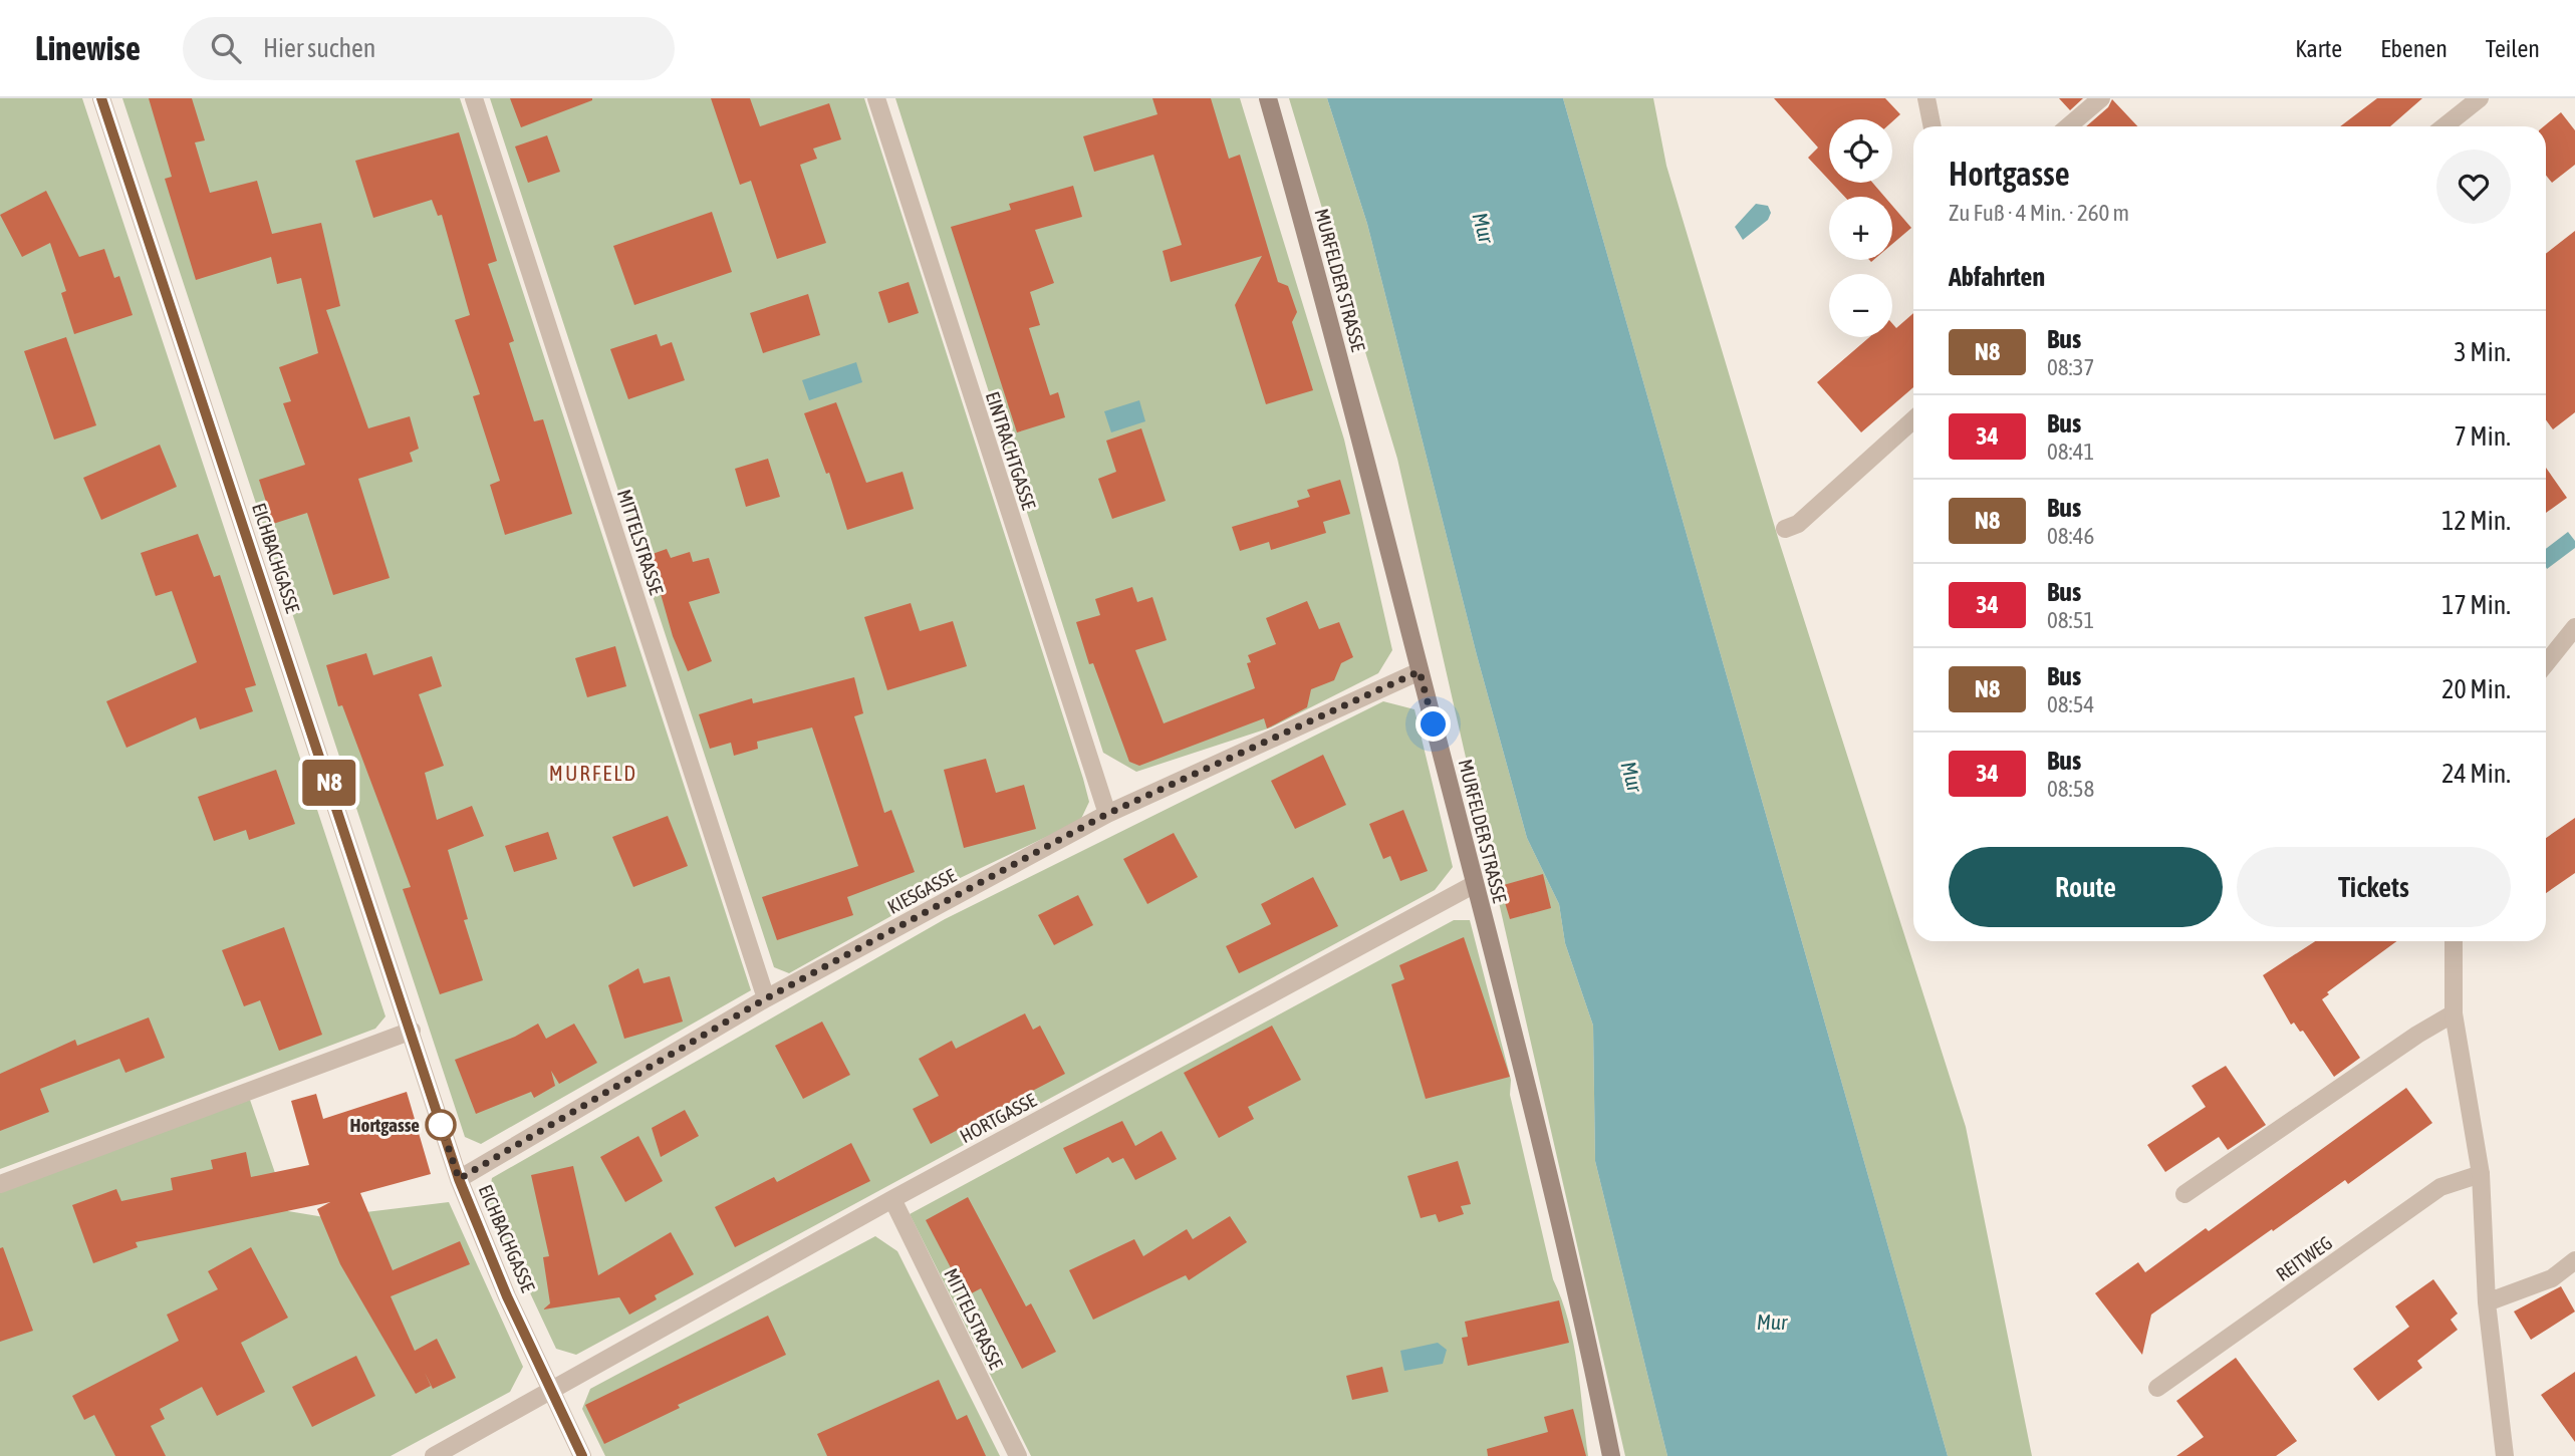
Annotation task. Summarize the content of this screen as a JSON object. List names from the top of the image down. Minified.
{"streets":{"street":["MURFELDER STRASSE","EINTRACHTGASSE","MITTELSTRASSE","EICHBACHGASSE","KIESGASSE","HORTGASSE","REITWEG"]},"crossings":[["MURFELDER STRASSE","KIESGASSE"],["MURFELDER STRASSE","HORTGASSE"],["EINTRACHTGASSE","KIESGASSE"],["MITTELSTRASSE","KIESGASSE"],["MITTELSTRASSE","HORTGASSE"],["EICHBACHGASSE","KIESGASSE"],["EICHBACHGASSE","HORTGASSE"]],"districts":["MURFELD"],"water":["Mur"],"places":["Hortgasse"],"lines":["bus line N8"],"page":{"header":"Linewise","search":"Hier suchen","nav":["Karte","Ebenen","Teilen"],"on_map":"N8","map_buttons":["+","−"],"heading":[["Hortgasse","Zu Fuß · 4 Min. · 260 m"],"Abfahrten"],"list":[{"mark":"N8","name":"Bus","note":"08:37","value":"3 Min."},{"mark":"34","name":"Bus","note":"08:41","value":"7 Min."},{"mark":"N8","name":"Bus","note":"08:46","value":"12 Min."},{"mark":"34","name":"Bus","note":"08:51","value":"17 Min."},{"mark":"N8","name":"Bus","note":"08:54","value":"20 Min."},{"mark":"34","name":"Bus","note":"08:58","value":"24 Min."}],"buttons":["Route","Tickets"]}}
